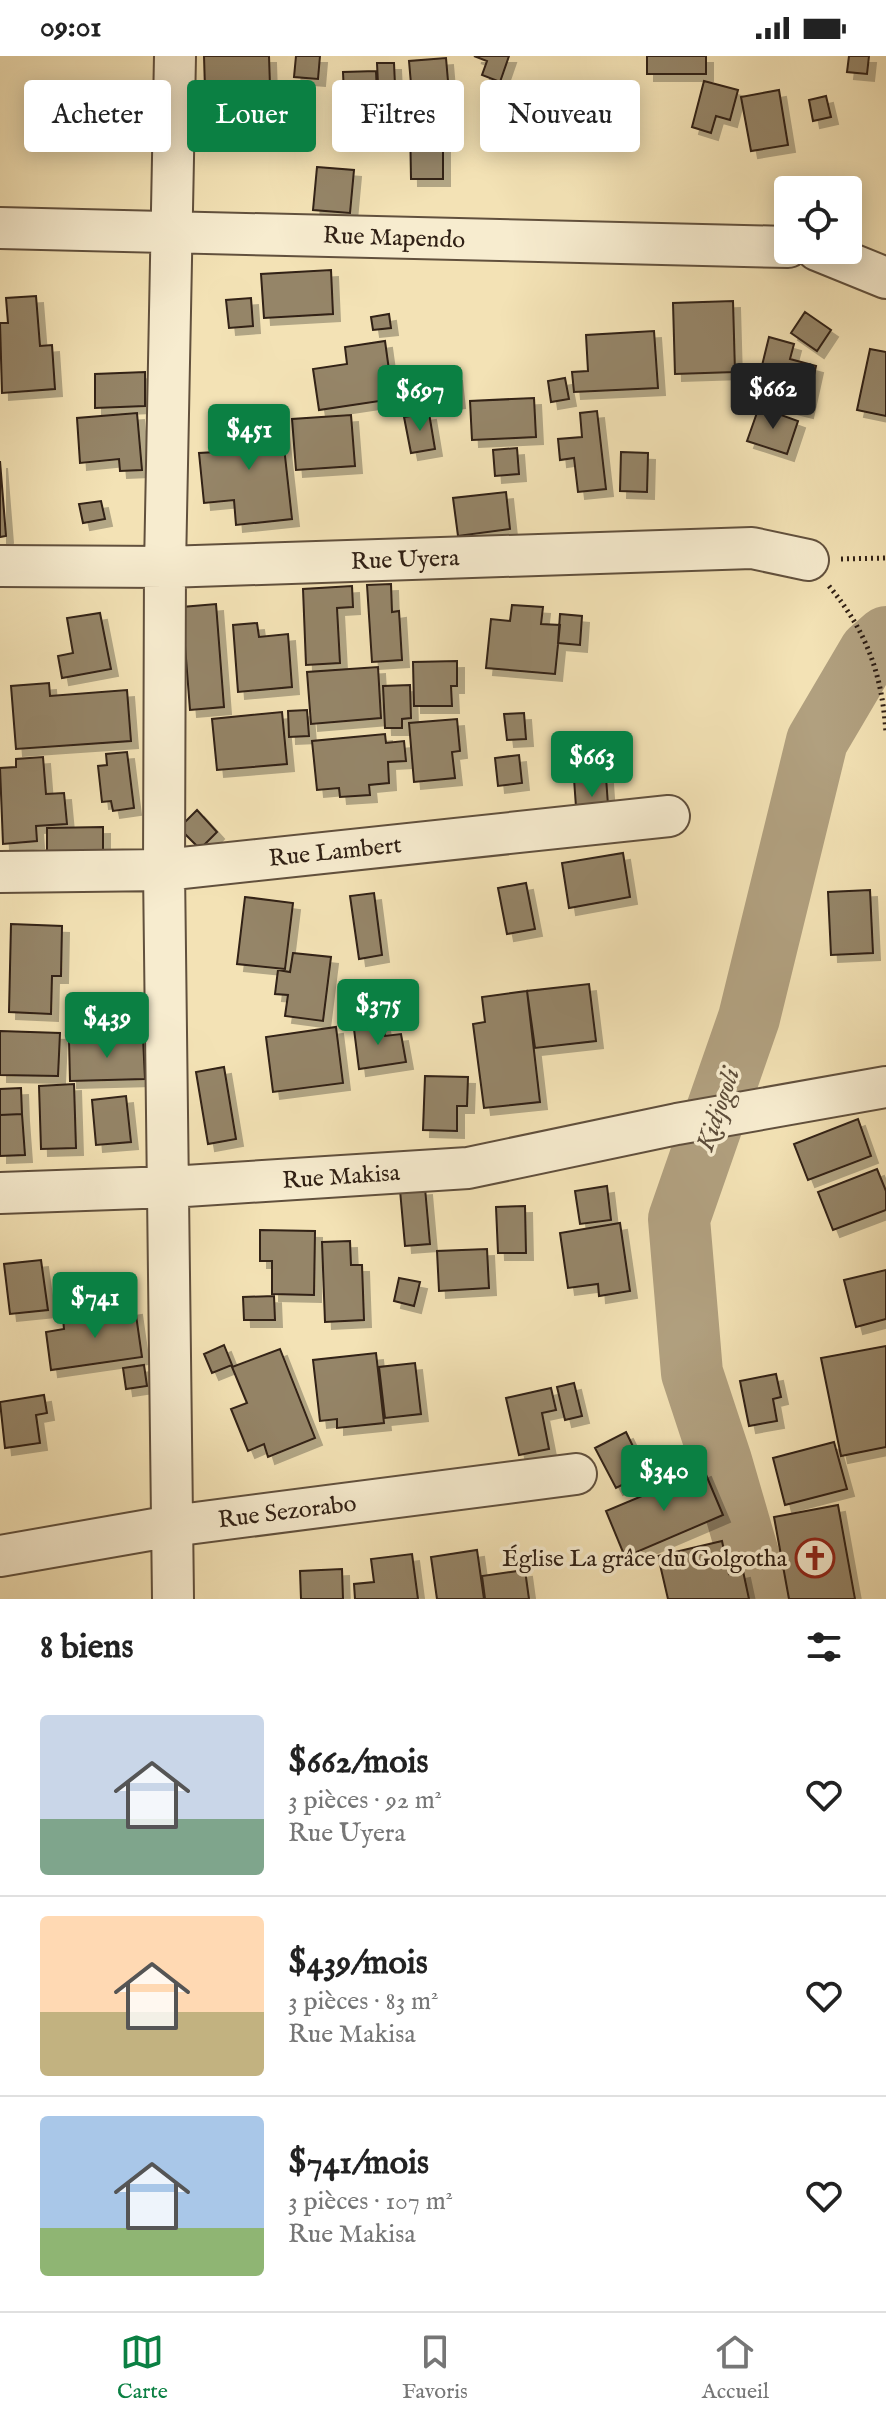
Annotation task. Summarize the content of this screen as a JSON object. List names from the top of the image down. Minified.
{"streets":{"street":["Rue Mapendo","Rue Uyera","Rue Lambert","Rue Makisa","Rue Sezorabo"]},"water":["Kidjogoli"],"places":{"church":["Église La grâce du Golgotha"]},"page":{"status":"09:01","chip":["Acheter","Louer","Filtres","Nouveau"],"price":["$662","$697","$451","$663","$375","$439","$741","$340"],"heading":"8 biens","list":[{"name":"$662/mois","note":"3 pièces · 92 m² · Rue Uyera"},{"name":"$439/mois","note":"3 pièces · 83 m² · Rue Makisa"},{"name":"$741/mois","note":"3 pièces · 107 m² · Rue Makisa"}],"tabs":["Carte","Favoris","Accueil"]}}
